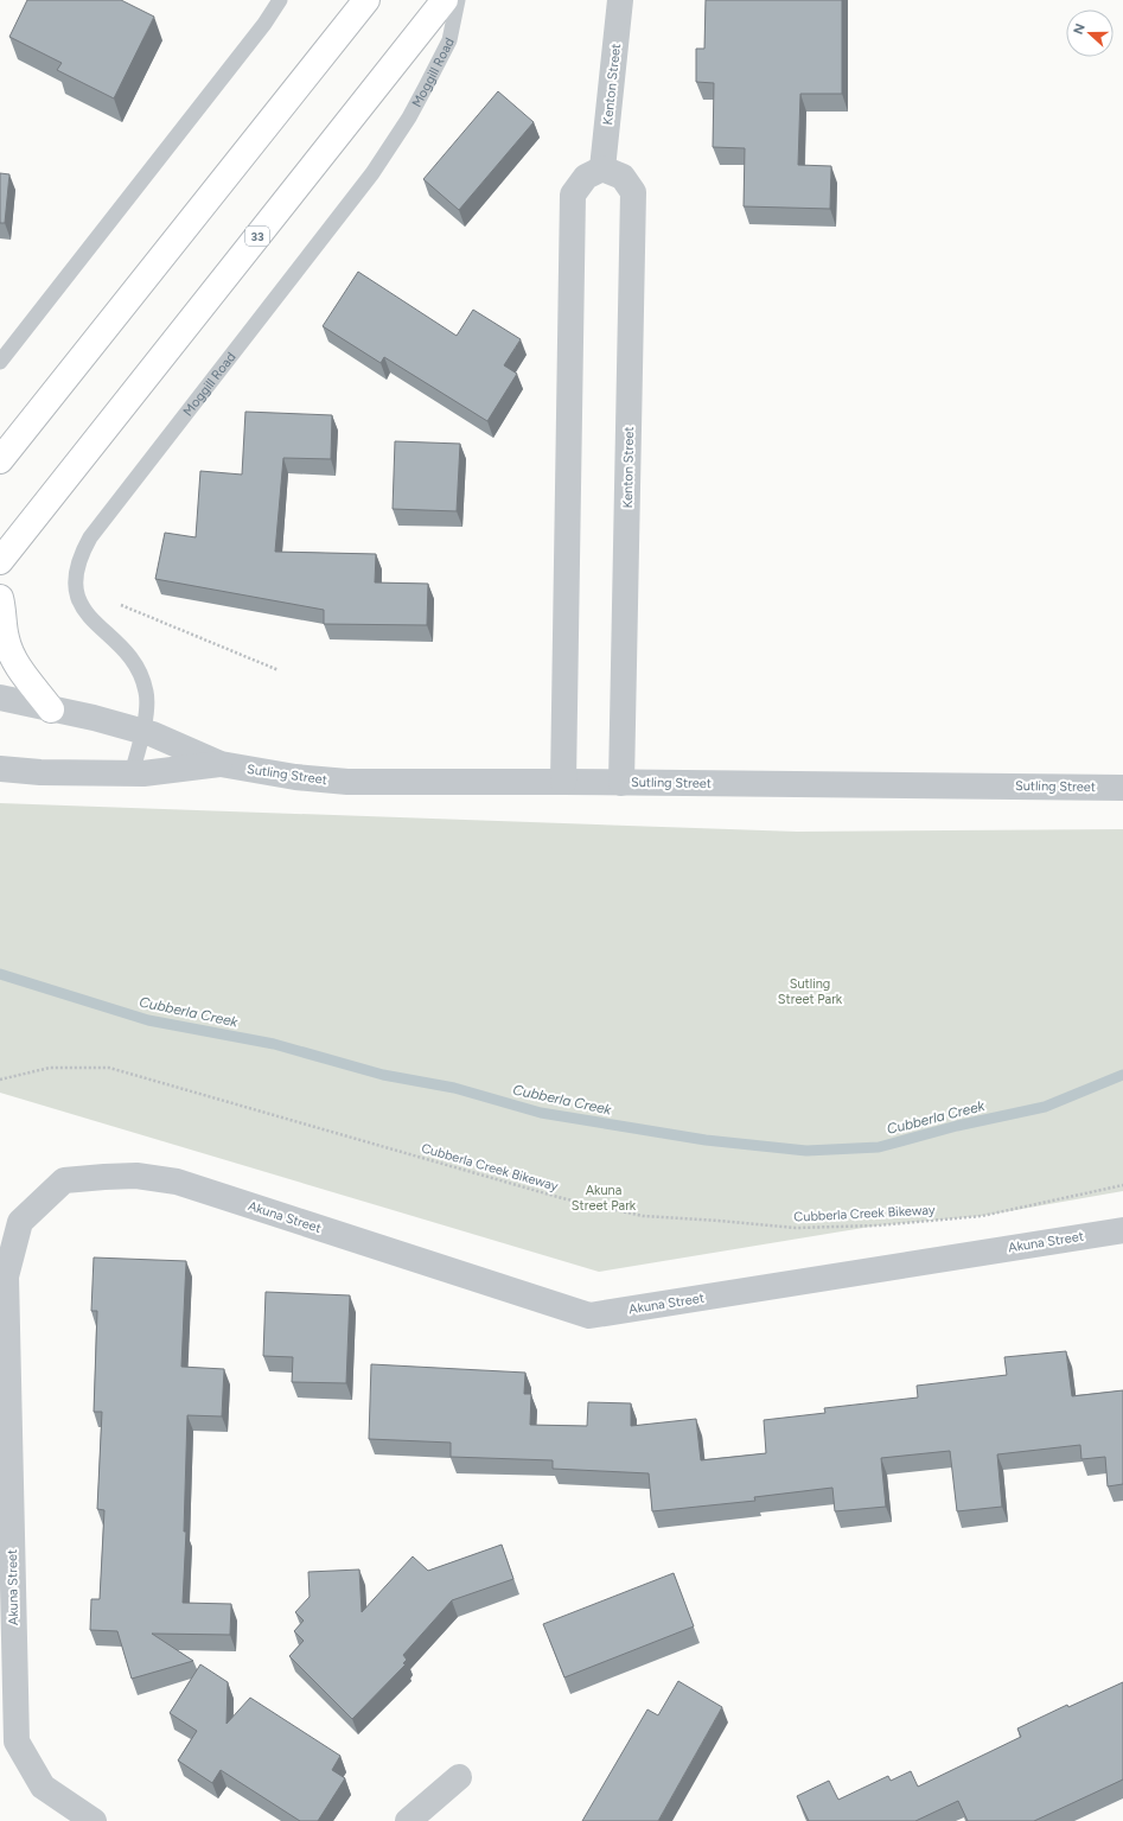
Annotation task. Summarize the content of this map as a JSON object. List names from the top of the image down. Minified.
{"streets":{"main road":["Moggill Road","33"],"street":["Kenton Street","Sutling Street","Akuna Street"],"path":["Cubberla Creek Bikeway"]},"crossings":[["Moggill Road","Sutling Street"],["Kenton Street","Sutling Street"]],"water":["Cubberla Creek"],"parks":["Sutling Street Park","Akuna Street Park"],"north":"left"}
